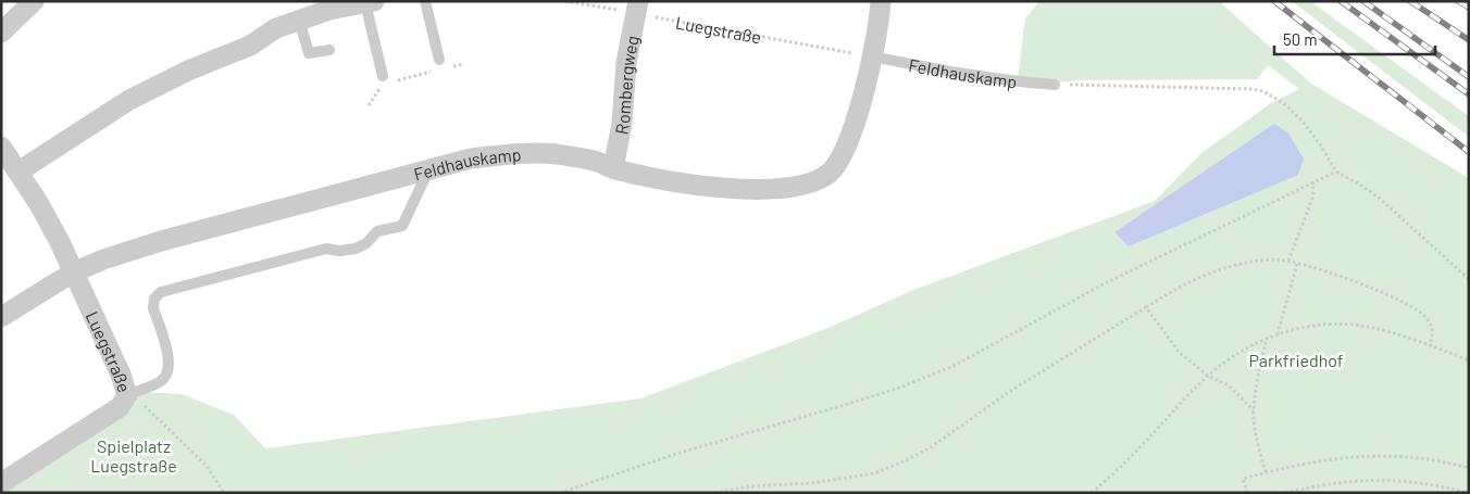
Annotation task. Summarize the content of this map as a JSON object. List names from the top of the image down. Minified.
{"streets":{"street":["Luegstraße","Feldhauskamp","Rombergweg"]},"crossings":[["Luegstraße","Feldhauskamp"],["Luegstraße","Rombergweg"],["Feldhauskamp","Rombergweg"]],"parks":["Parkfriedhof","Spielplatz Luegstraße"],"scale_bar":"50 m"}
